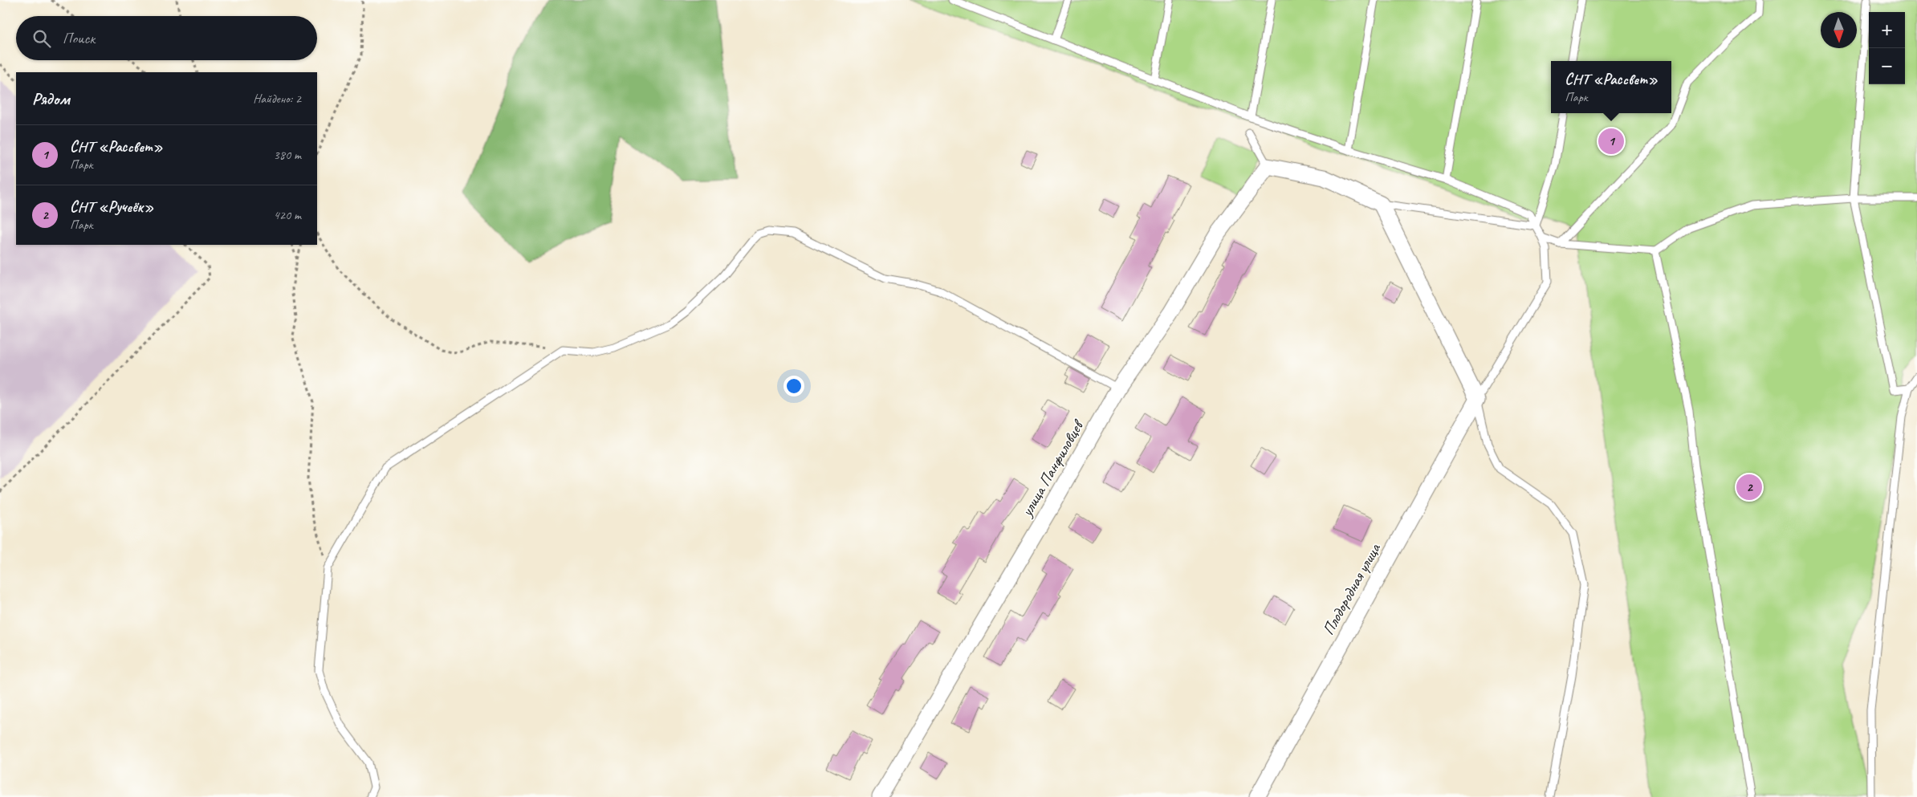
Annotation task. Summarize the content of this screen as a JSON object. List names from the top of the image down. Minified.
{"streets":{"street":["улица Панфиловцев","Плодородная улица"]},"north":"bottom","page":{"map_buttons":["+","−"],"search":"Поиск","popup":["СНТ «Рассвет»","Парк"],"heading":["Рядом","Найдено: 2"],"list":[{"mark":"1","name":"СНТ «Рассвет»","note":"Парк","value":"380 m"},{"mark":"2","name":"СНТ «Ручеёк»","note":"Парк","value":"420 m"}],"pins":["1","2"]}}
